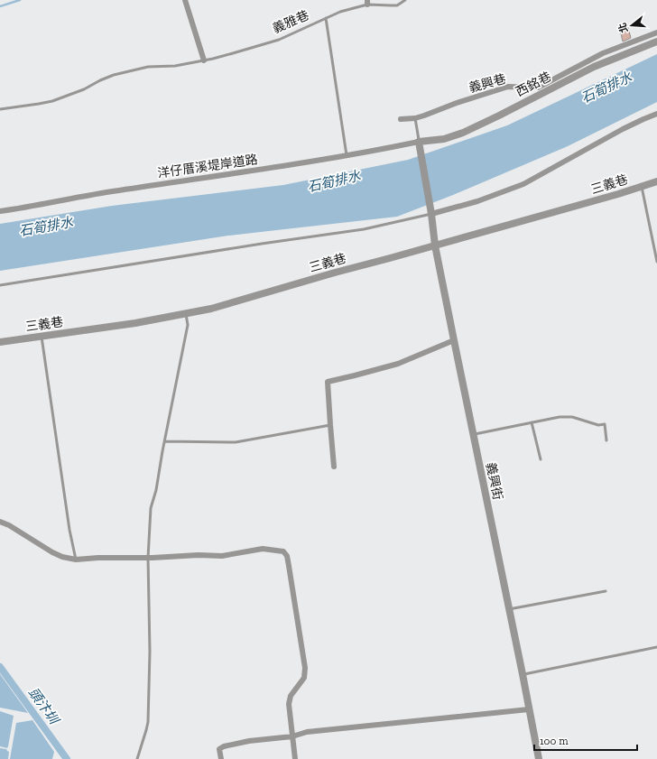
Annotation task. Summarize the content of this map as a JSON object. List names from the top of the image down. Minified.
{"streets":{"street":["義興巷","西銘巷","洋仔厝溪堤岸道路","三義巷","義興街"],"lane":["義雅巷"]},"crossings":[["西銘巷","洋仔厝溪堤岸道路"],["西銘巷","義興街"],["洋仔厝溪堤岸道路","義興街"],["三義巷","義興街"]],"water":["石筍排水","頭汴圳"],"scale_bar":"100 m","north":"left"}
